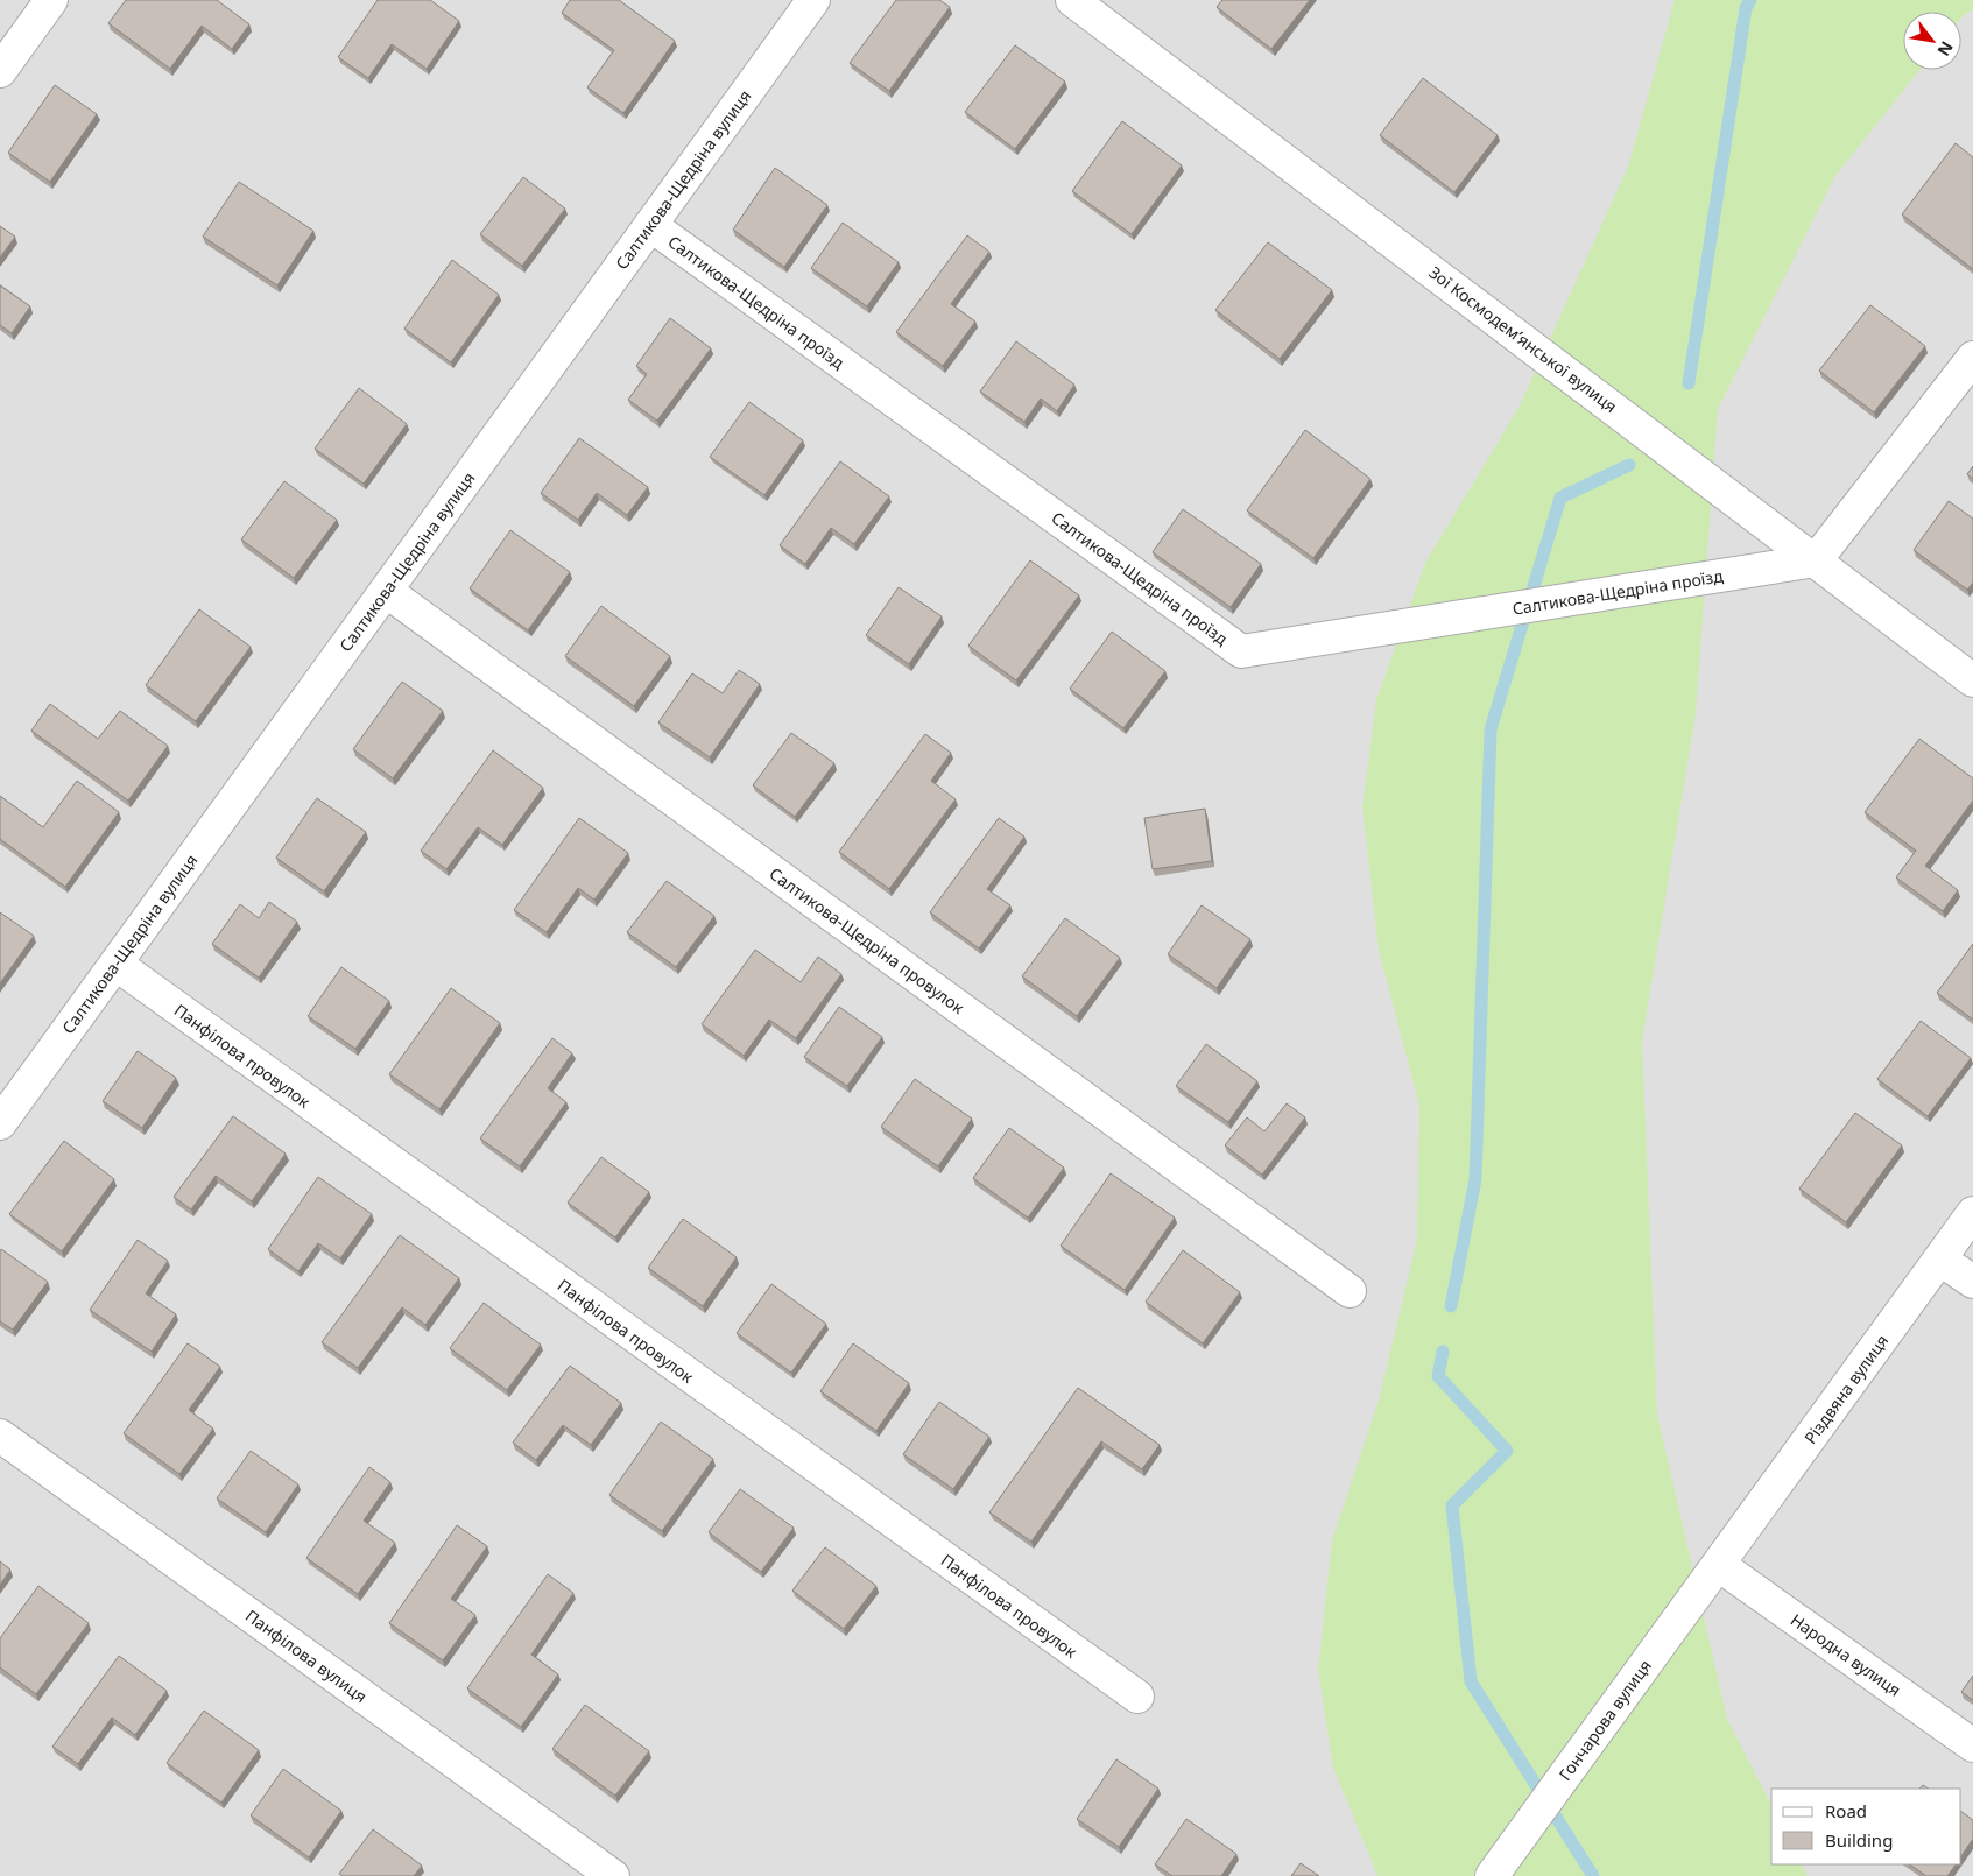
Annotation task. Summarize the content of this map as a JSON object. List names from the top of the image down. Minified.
{"streets":{"street":["Салтикова-Щедріна вулиця","Салтикова-Щедріна проїзд","Зої Космодем’янської вулиця","Салтикова-Щедріна провулок","Панфілова провулок","Різдвяна вулиця","Народна вулиця","Панфілова вулиця","Гончарова вулиця"]},"crossings":[["Салтикова-Щедріна вулиця","Салтикова-Щедріна проїзд"],["Салтикова-Щедріна вулиця","Салтикова-Щедріна провулок"],["Салтикова-Щедріна вулиця","Панфілова провулок"],["Салтикова-Щедріна проїзд","Зої Космодем’янської вулиця"],["Різдвяна вулиця","Народна вулиця"],["Різдвяна вулиця","Гончарова вулиця"],["Народна вулиця","Гончарова вулиця"]],"legend":["Road","Building"],"north":"bottom right"}
